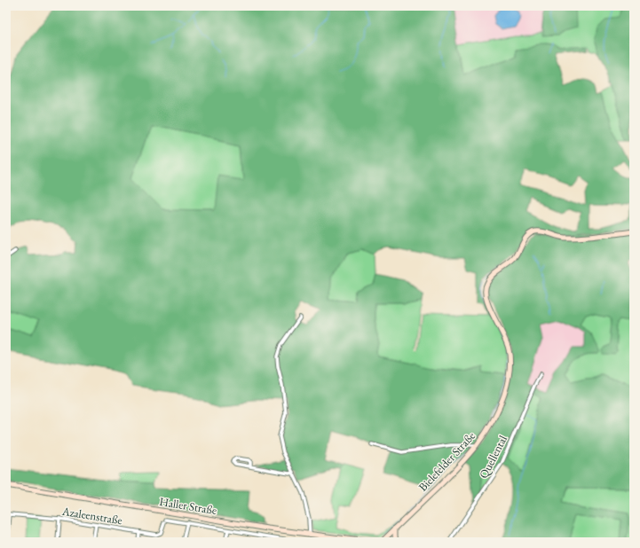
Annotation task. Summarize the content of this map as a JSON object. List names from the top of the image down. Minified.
{"streets":{"main road":["Bielefelder Straße","Haller Straße"],"street":["Quellental","Azaleenstraße"]}}
